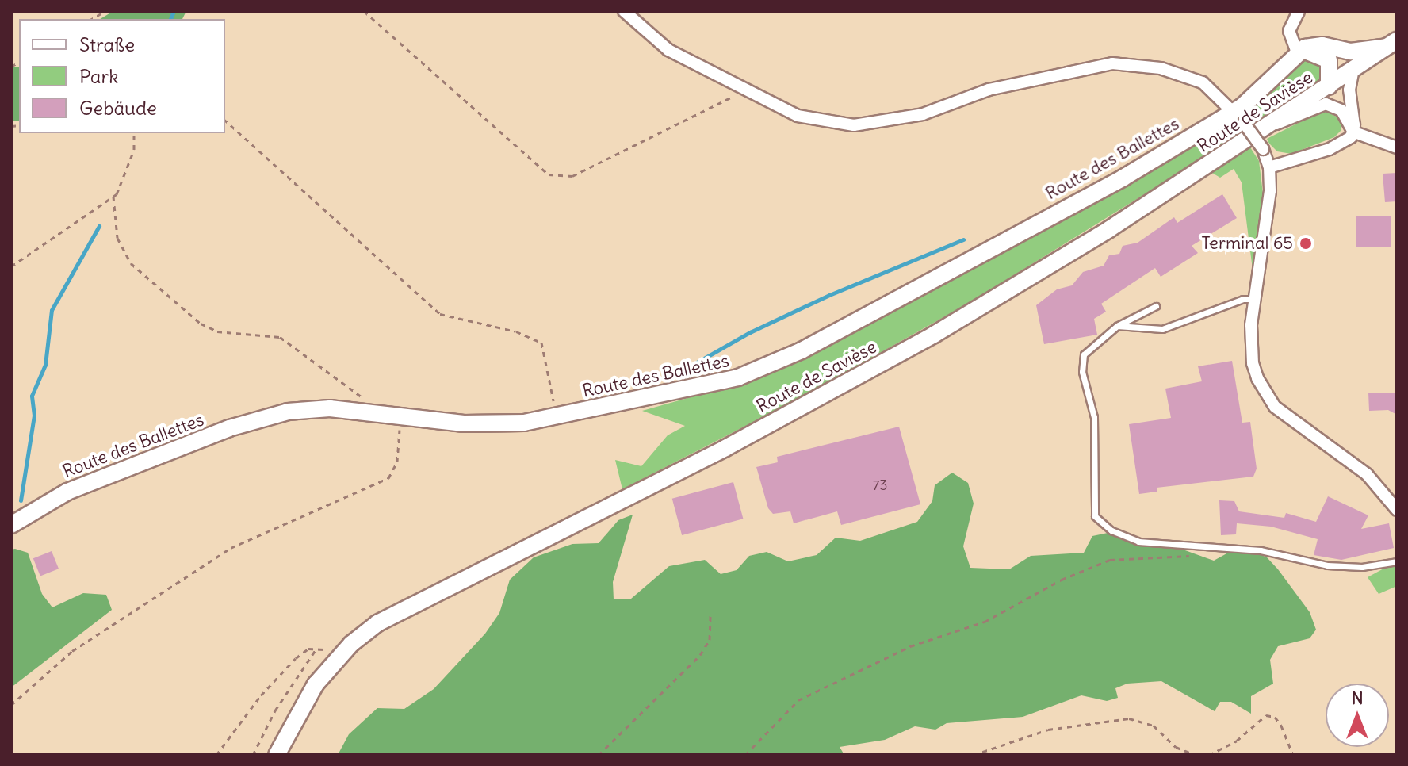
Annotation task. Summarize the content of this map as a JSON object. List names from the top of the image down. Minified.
{"streets":{"street":["Route de Savièse","Route des Ballettes"]},"places":["Terminal 65"],"house_numbers":["73"],"legend":["Straße","Park","Gebäude"],"north":"top"}
